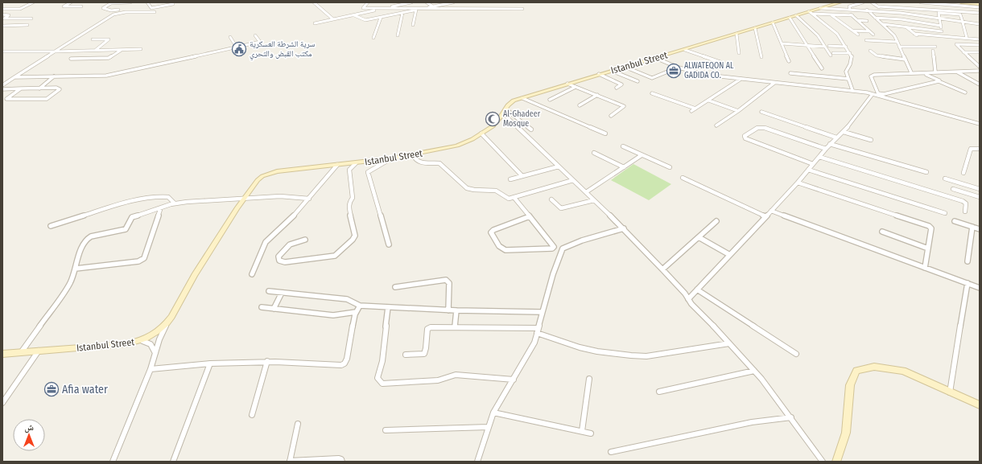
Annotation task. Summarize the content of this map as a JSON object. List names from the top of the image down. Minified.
{"streets":{"street":["Istanbul Street"]},"places":{"public building":["سرية الشرطة العسكرية مكتب القبض والتحري"],"office":["ALWATEQON AL GADIDA CO.","Afia water"],"mosque":["Al-Ghadeer Mosque"]},"north":"top"}
